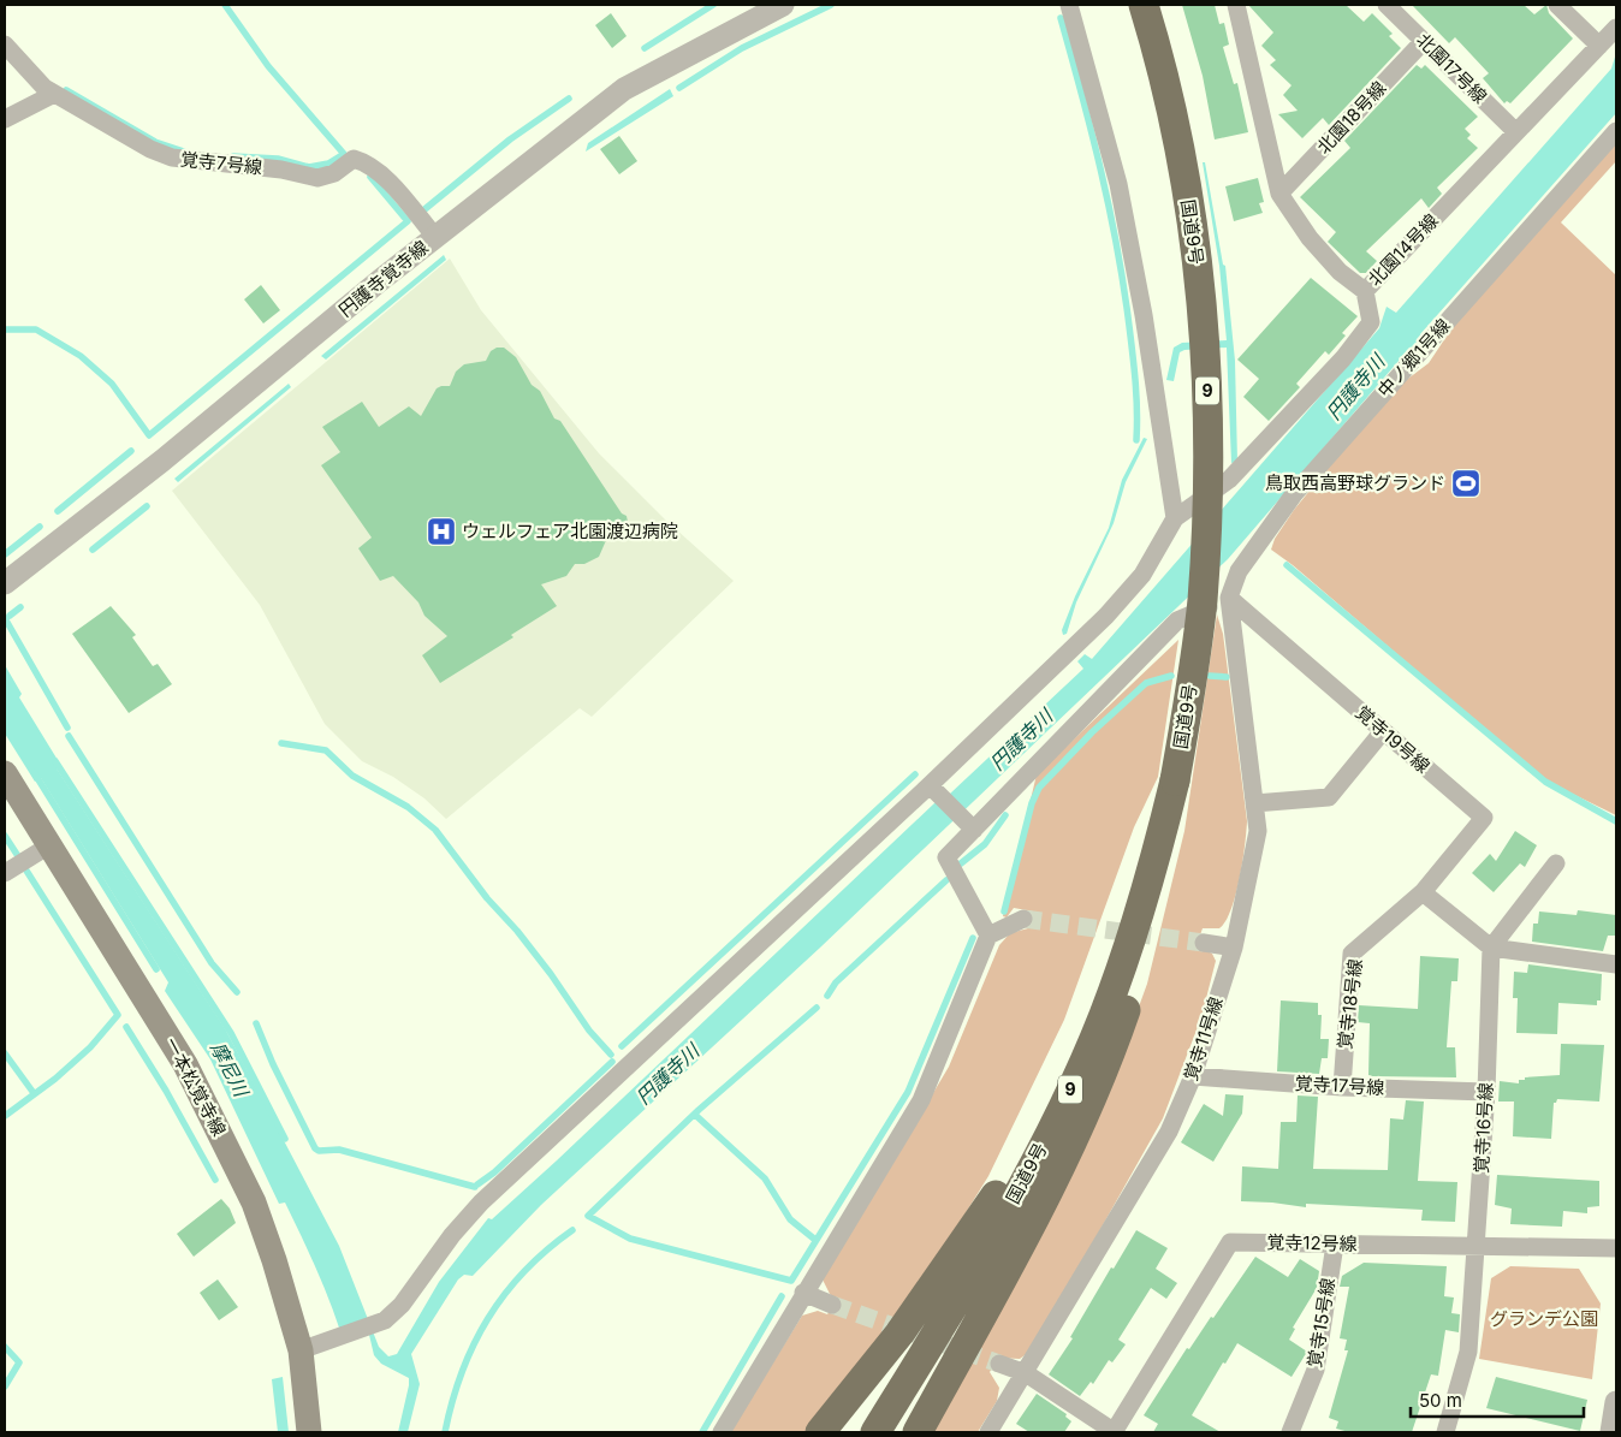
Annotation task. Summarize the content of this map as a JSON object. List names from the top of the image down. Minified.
{"streets":{"highway":["国道9号","9"],"main road":["一本松覚寺線"],"street":["北園17号線","北園18号線","覚寺7号線","北園14号線","円護寺覚寺線","中ノ郷1号線","覚寺19号線","覚寺18号線","覚寺11号線","覚寺17号線","覚寺16号線","覚寺12号線","覚寺15号線"]},"crossings":[["北園17号線","北園18号線"],["北園17号線","北園14号線"],["北園18号線","北園14号線"],["覚寺7号線","円護寺覚寺線"],["中ノ郷1号線","覚寺19号線"],["中ノ郷1号線","覚寺11号線"],["覚寺19号線","覚寺18号線"],["覚寺19号線","覚寺11号線"],["覚寺18号線","覚寺17号線"],["覚寺11号線","覚寺17号線"],["覚寺17号線","覚寺16号線"],["覚寺16号線","覚寺12号線"],["覚寺12号線","覚寺15号線"]],"water":["円護寺川","摩尼川"],"parks":["グランデ公園"],"places":{"sports":["鳥取西高野球グランド"],"hospital":["ウェルフェア北園渡辺病院"]},"scale_bar":"50 m"}
